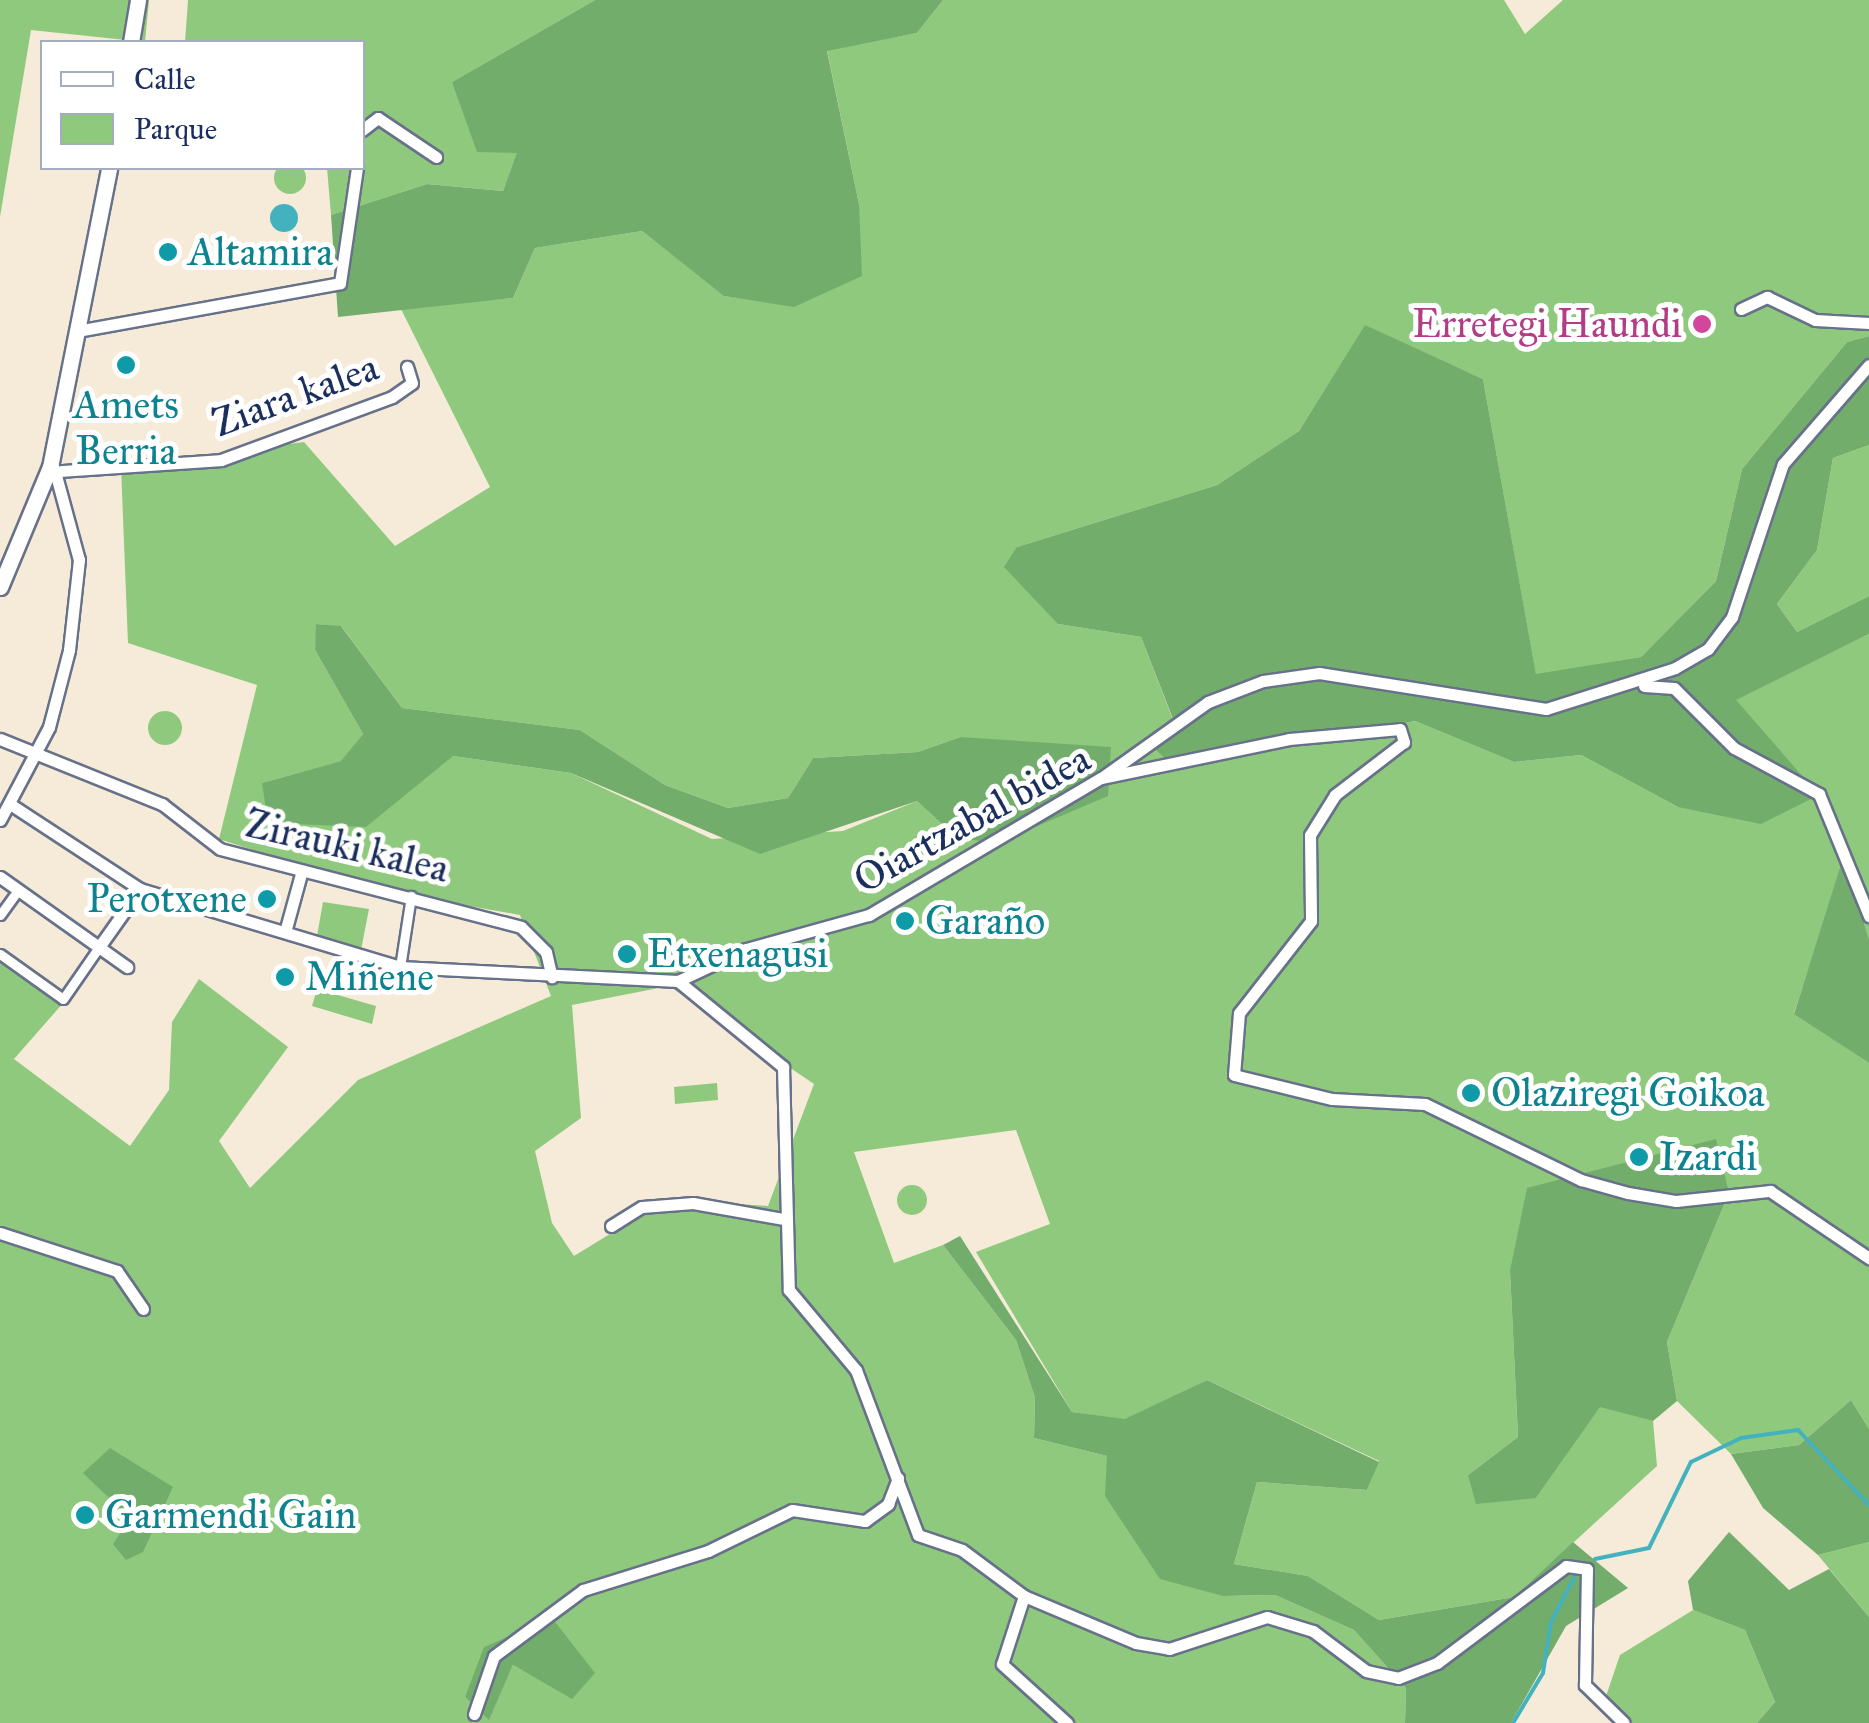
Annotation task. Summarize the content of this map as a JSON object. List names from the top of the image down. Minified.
{"streets":{"street":["Ziara kalea","Oiartzabal bidea","Zirauki kalea"]},"places":["Altamira","Erretegi Haundi","Amets Berria","Perotxene","Garaño","Etxenagusi","Miñene","Olaziregi Goikoa","Izardi","Garmendi Gain"],"legend":["Calle","Parque"]}
